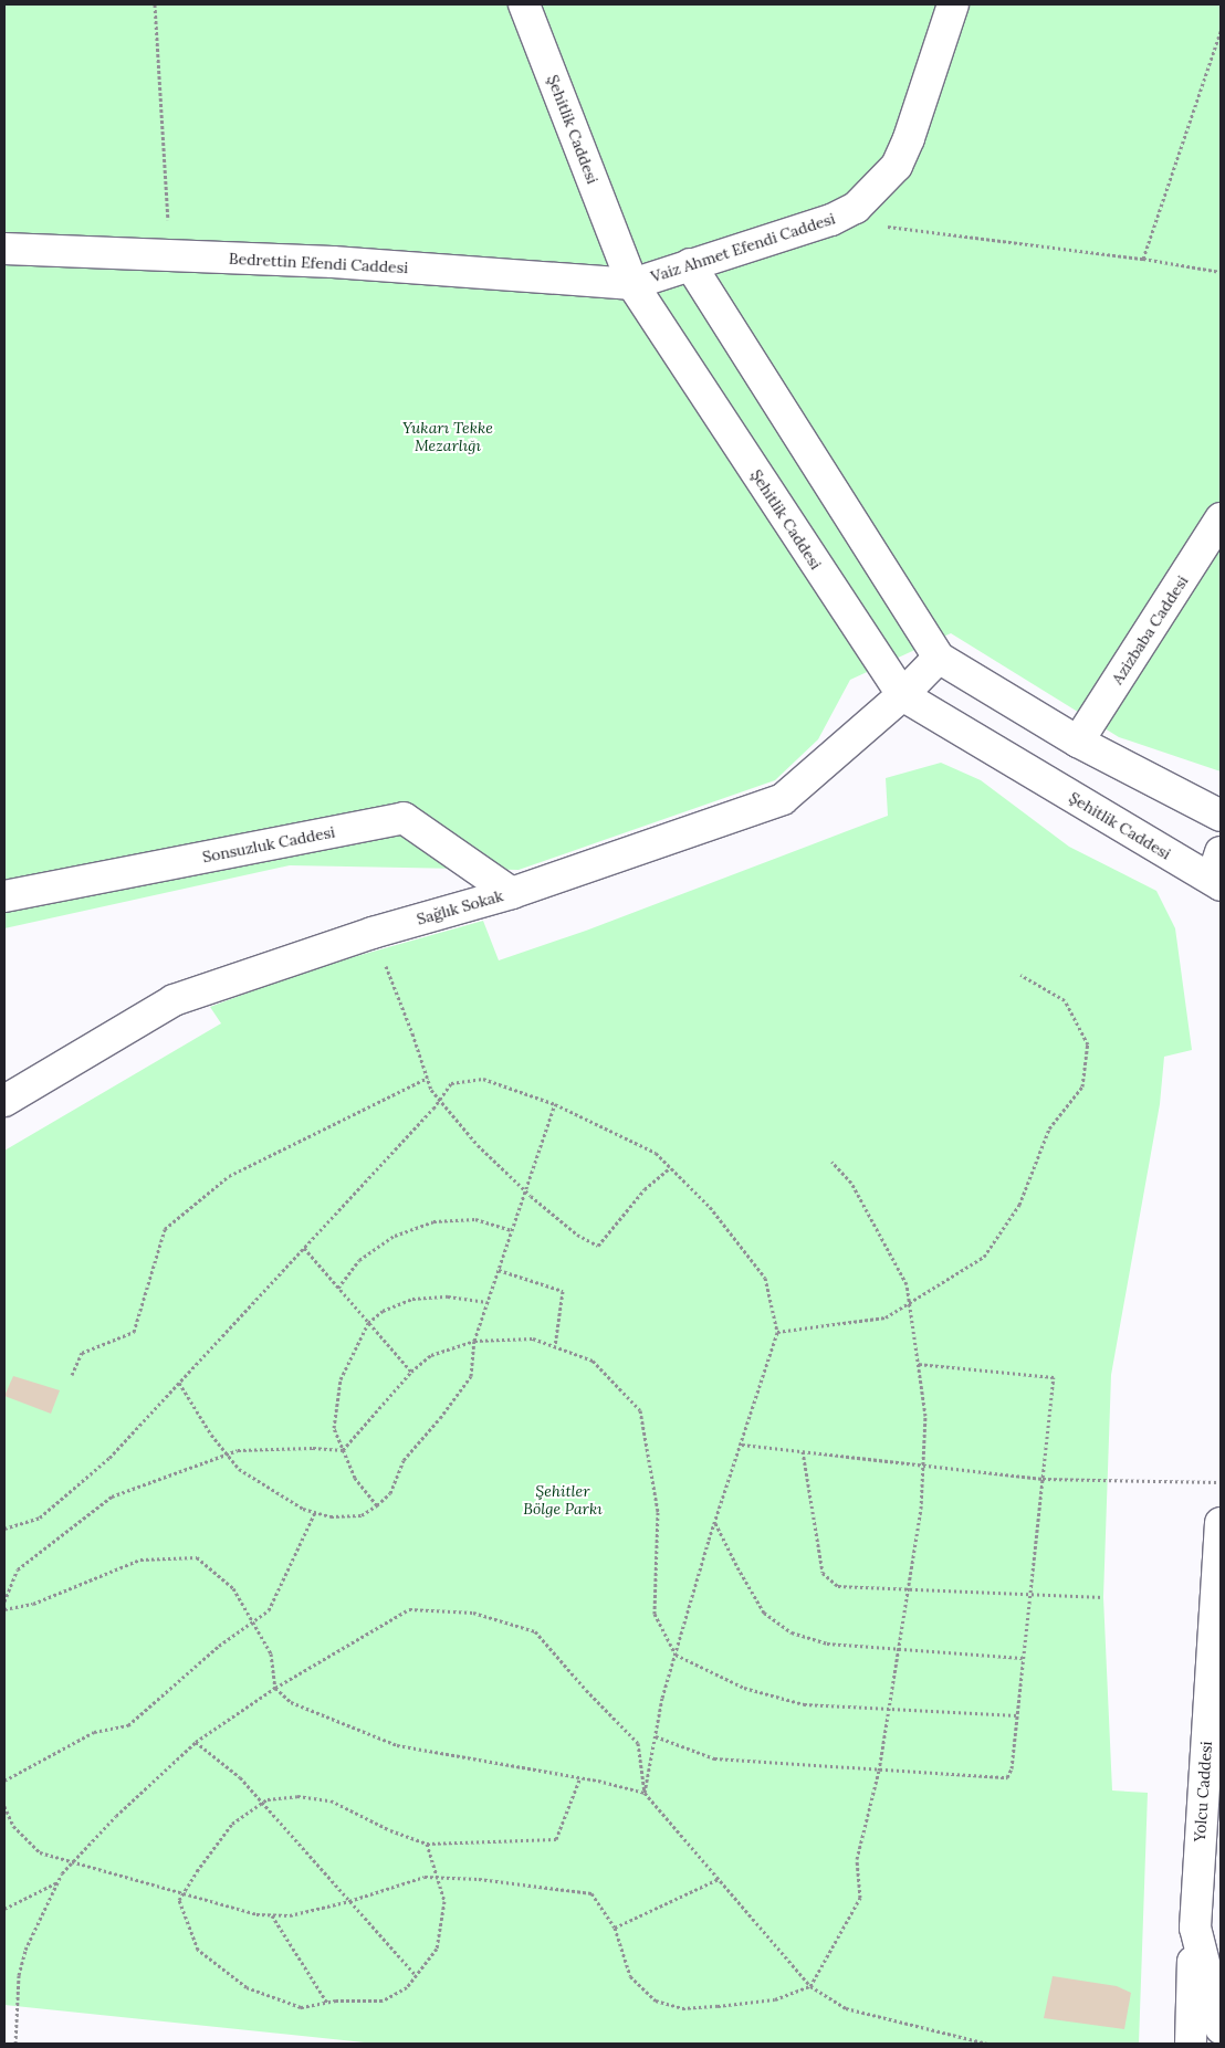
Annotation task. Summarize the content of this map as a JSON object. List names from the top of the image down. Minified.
{"streets":{"street":["Şehitlik Caddesi","Vaiz Ahmet Efendi Caddesi","Bedrettin Efendi Caddesi","Azizbaba Caddesi","Sonsuzluk Caddesi","Sağlık Sokak","Yolcu Caddesi"]},"crossings":[["Şehitlik Caddesi","Vaiz Ahmet Efendi Caddesi"],["Şehitlik Caddesi","Bedrettin Efendi Caddesi"],["Şehitlik Caddesi","Sağlık Sokak"],["Vaiz Ahmet Efendi Caddesi","Bedrettin Efendi Caddesi"],["Sonsuzluk Caddesi","Sağlık Sokak"]],"parks":["Yukarı Tekke Mezarlığı","Şehitler Bölge Parkı"]}
